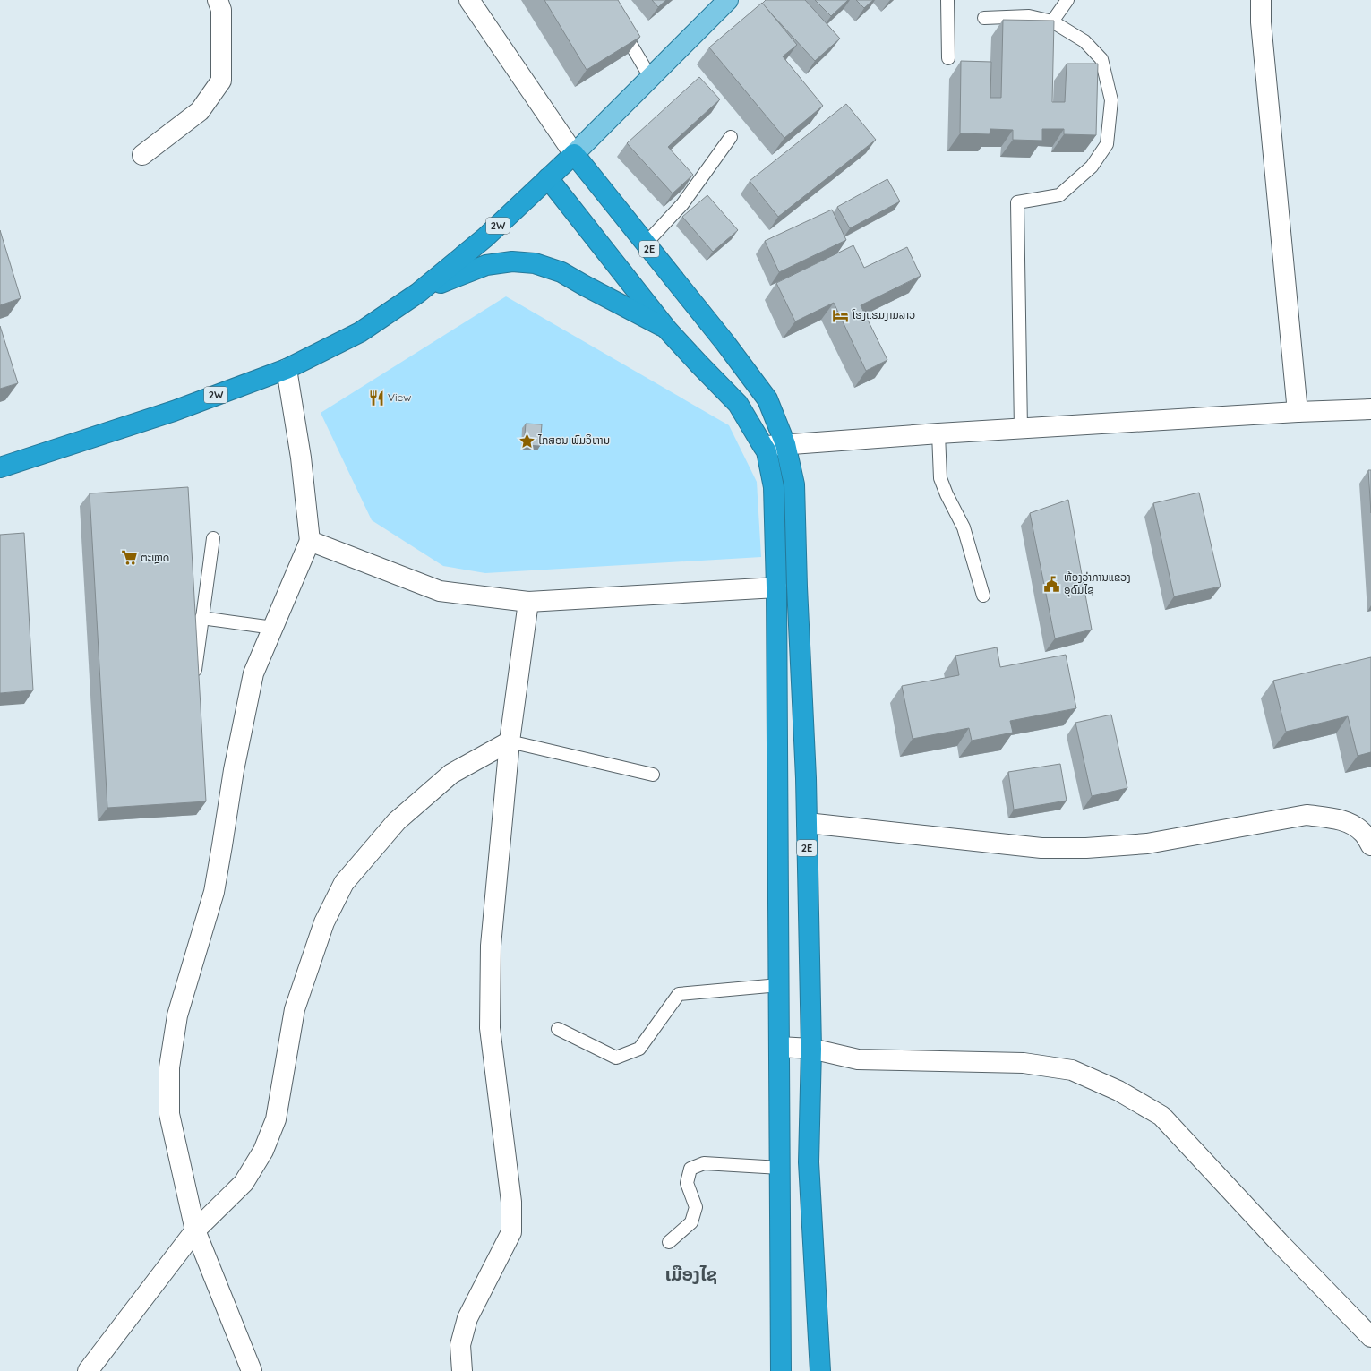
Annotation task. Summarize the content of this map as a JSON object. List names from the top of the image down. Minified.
{"streets":{"highway":["2W","2E"]},"crossings":[["2W","2E"]],"districts":["ເມືອງໄຊ"],"places":{"hotel":["ໂຮງແຮມງາມລາວ"],"restaurant":["View"],"place":["ໄກສອນ ພົມວິຫານ"],"supermarket":["ຕະຫຼາດ"],"public building":["ຫ້ອງວ່າການແຂວງ ອຸດົມໄຊ"]}}
